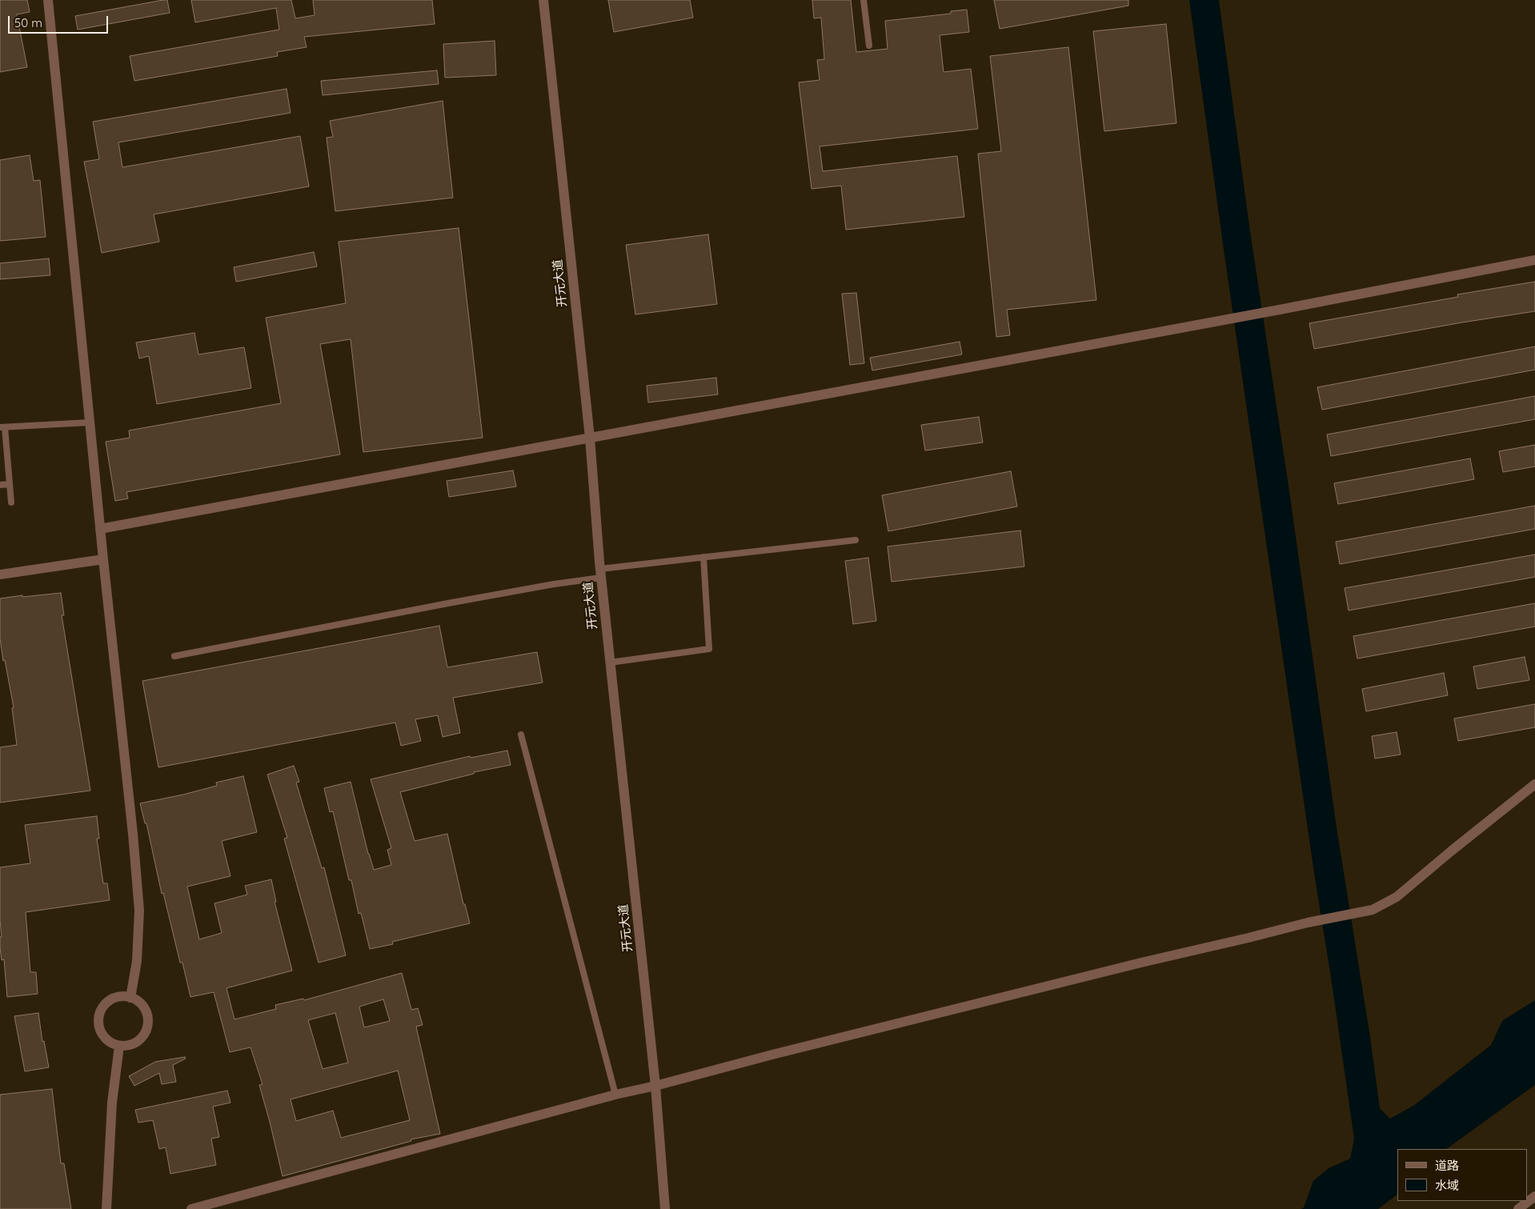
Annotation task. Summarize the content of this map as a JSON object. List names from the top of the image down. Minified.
{"streets":{"street":["开元大道"]},"legend":["道路","水域"],"scale_bar":"50 m"}
